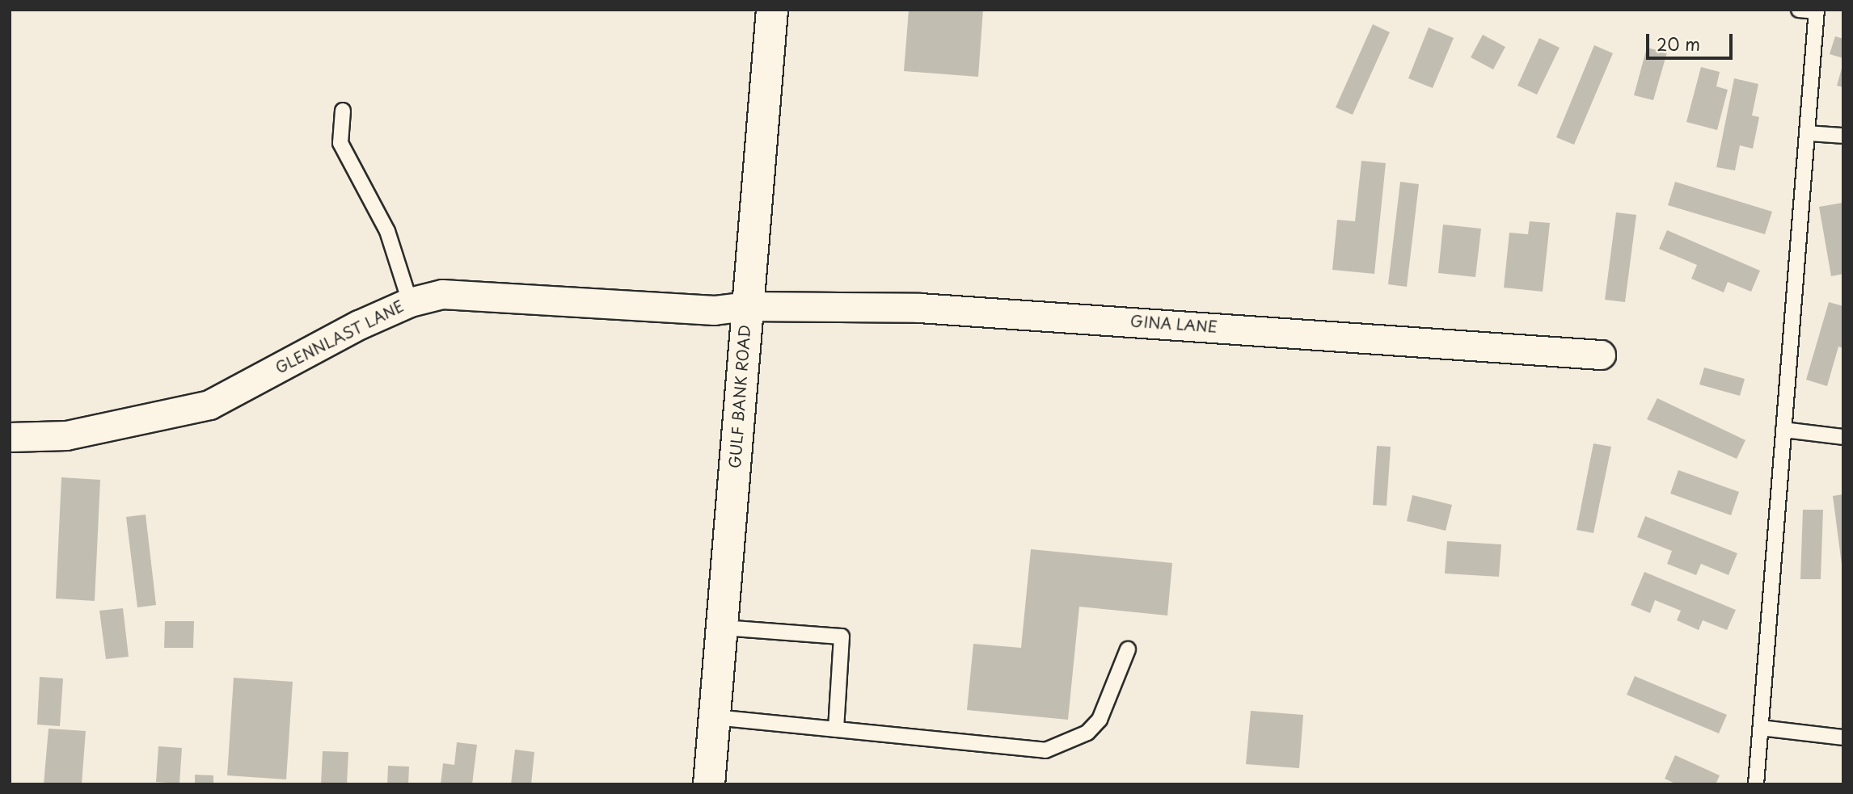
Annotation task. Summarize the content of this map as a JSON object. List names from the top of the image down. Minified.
{"streets":{"main road":["GULF BANK ROAD"],"street":["GINA LANE","GLENNLAST LANE"]},"crossings":[["GINA LANE","GLENNLAST LANE"],["GINA LANE","GULF BANK ROAD"],["GLENNLAST LANE","GULF BANK ROAD"]],"scale_bar":"20 m"}
